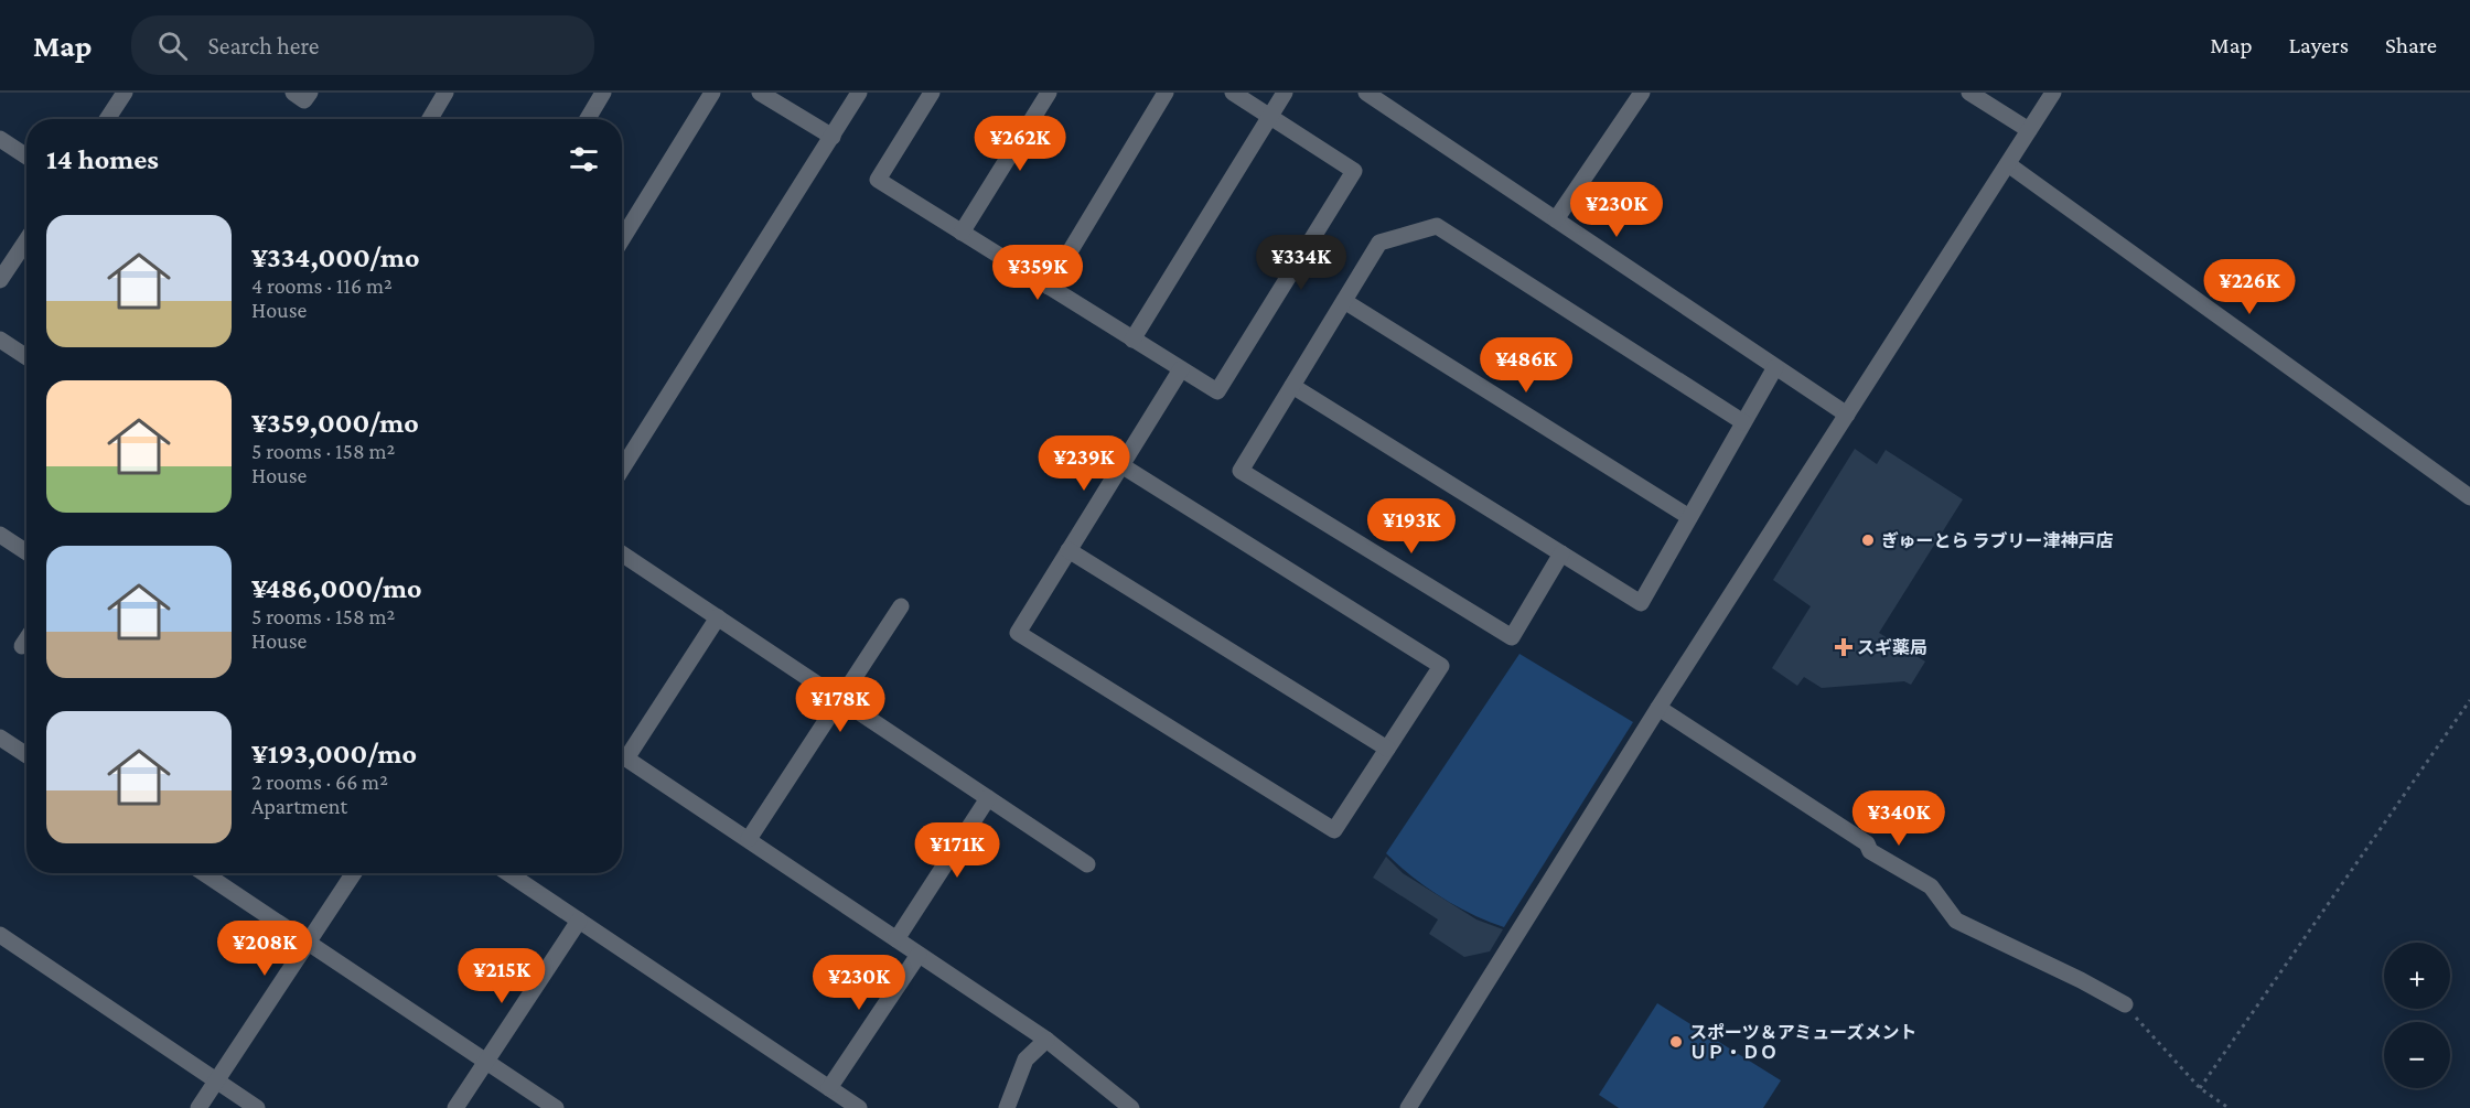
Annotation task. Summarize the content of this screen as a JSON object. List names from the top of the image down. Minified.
{"places":{"other":["ぎゅーとら ラブリー津神戸店","スポーツ＆アミューズメント ＵＰ・ＤＯ"],"health":["スギ薬局"]},"page":{"header":"Map","search":"Search here","nav":["Map","Layers","Share"],"price":["¥262K","¥230K","¥334K","¥359K","¥226K","¥486K","¥239K","¥193K","¥178K","¥340K","¥171K","¥208K","¥215K","¥230K"],"heading":"14 homes","list":[{"name":"¥334,000/mo","note":"4 rooms · 116 m² · House"},{"name":"¥359,000/mo","note":"5 rooms · 158 m² · House"},{"name":"¥486,000/mo","note":"5 rooms · 158 m² · House"},{"name":"¥193,000/mo","note":"2 rooms · 66 m² · Apartment"}],"map_buttons":["+","−"]}}
